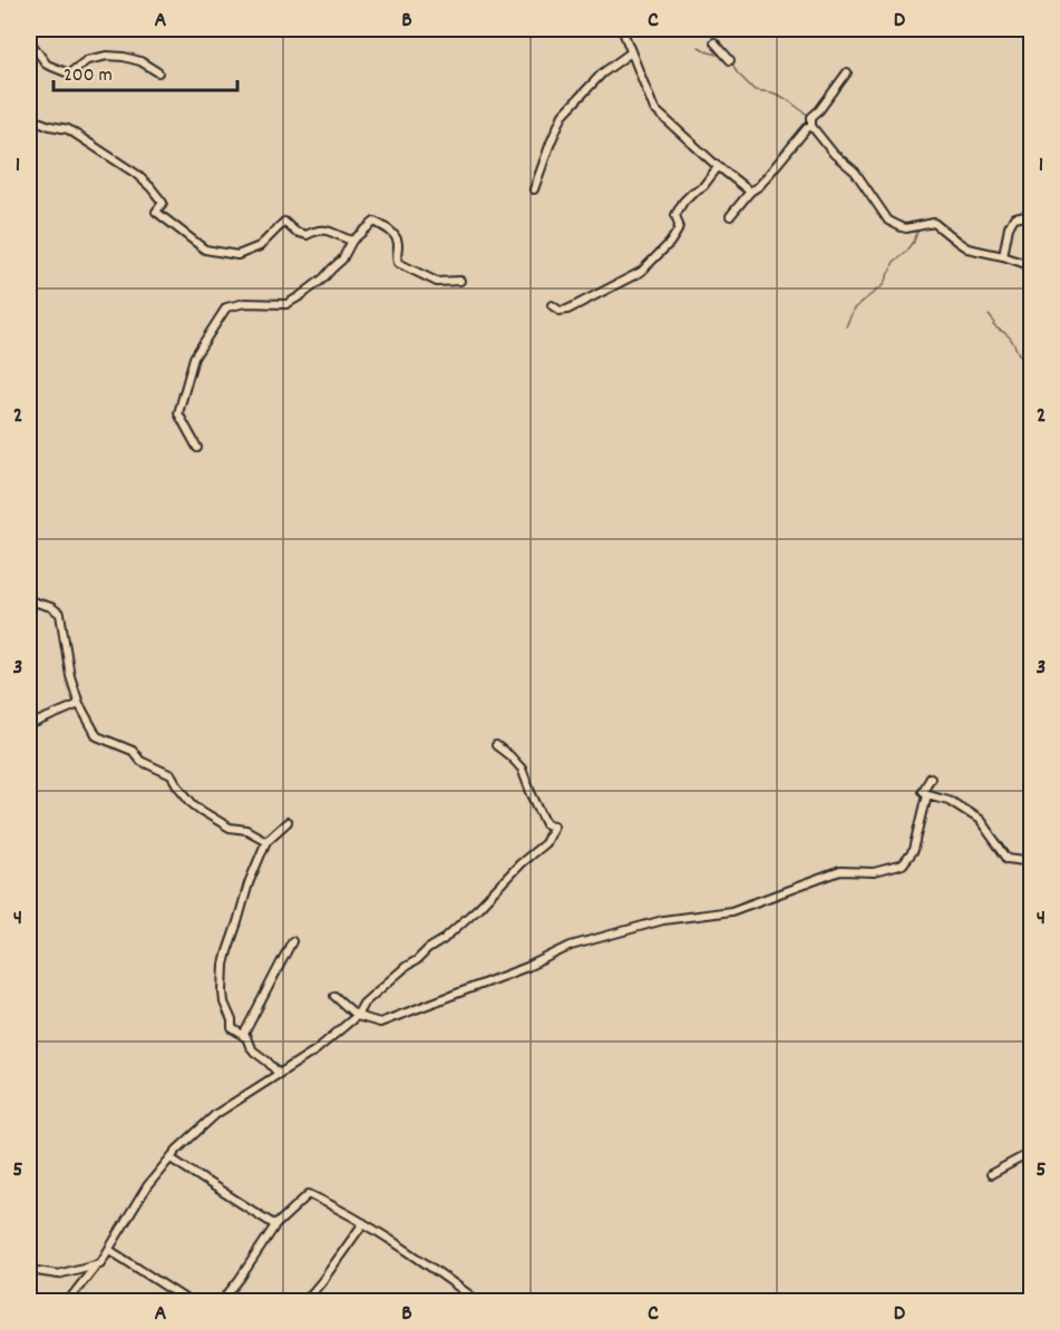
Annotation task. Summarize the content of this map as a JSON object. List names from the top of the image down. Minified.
{"scale_bar":"200 m","grid":{"columns":["A","B","C","D"],"rows":["1","2","3","4","5"]}}
